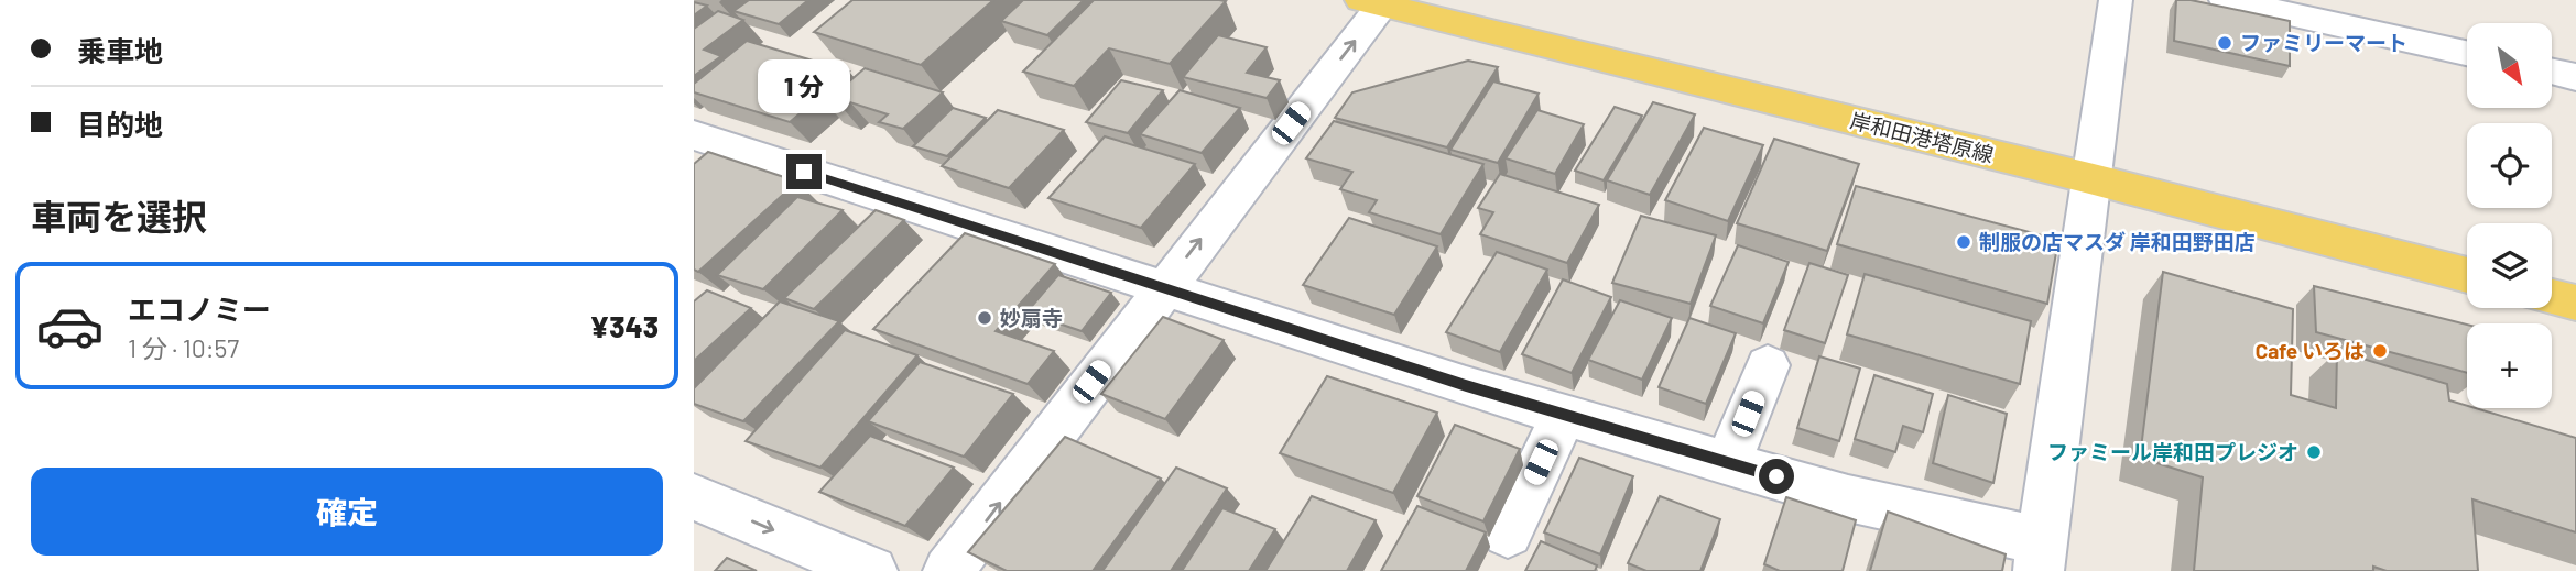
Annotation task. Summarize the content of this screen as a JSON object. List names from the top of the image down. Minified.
{"streets":{"main road":["岸和田港塔原線"]},"places":["ファミリーマート","制服の店マスダ 岸和田野田店","妙扇寺","Cafe いろは","ファミール岸和田プレジオ"],"north":"bottom right","page":{"banner":["乗車地","目的地"],"map_buttons":"+","bubble":"1 分","heading":"車両を選択","list":[{"name":"エコノミー","note":"1 分 · 10:57","value":"¥343"}],"buttons":"確定"}}
